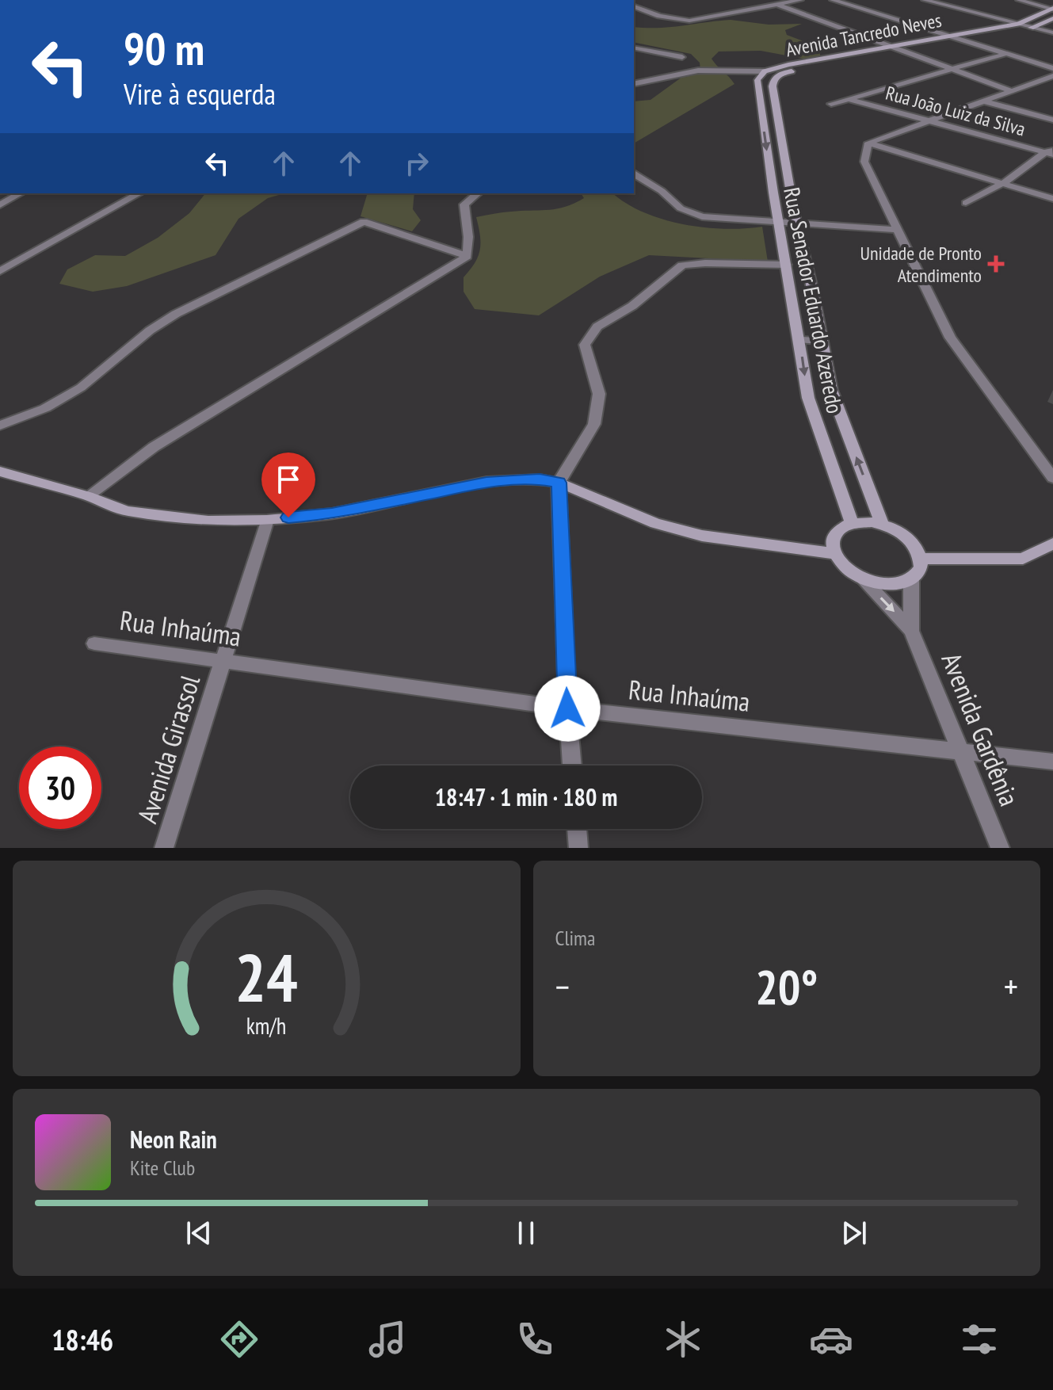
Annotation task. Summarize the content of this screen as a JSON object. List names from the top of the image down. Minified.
{"streets":{"street":["Avenida Tancredo Neves","Rua João Luiz da Silva","Rua Senador Eduardo Azeredo","Rua Inhaúma","Avenida Gardênia","Avenida Girassol"]},"crossings":[["Avenida Tancredo Neves","Rua Senador Eduardo Azeredo"],["Rua Inhaúma","Avenida Gardênia"],["Rua Inhaúma","Avenida Girassol"]],"places":{"health":["Unidade de Pronto Atendimento"]},"page":{"turn":["90 m","Vire à esquerda"],"limit":"30","trip":"18:47 · 1 min · 180 m","tile":"Clima","heat":["−","20°","+"],"song":["Neon Rain","Kite Club"],"tabs":"18:46","gauge":["24","km/h"]}}
